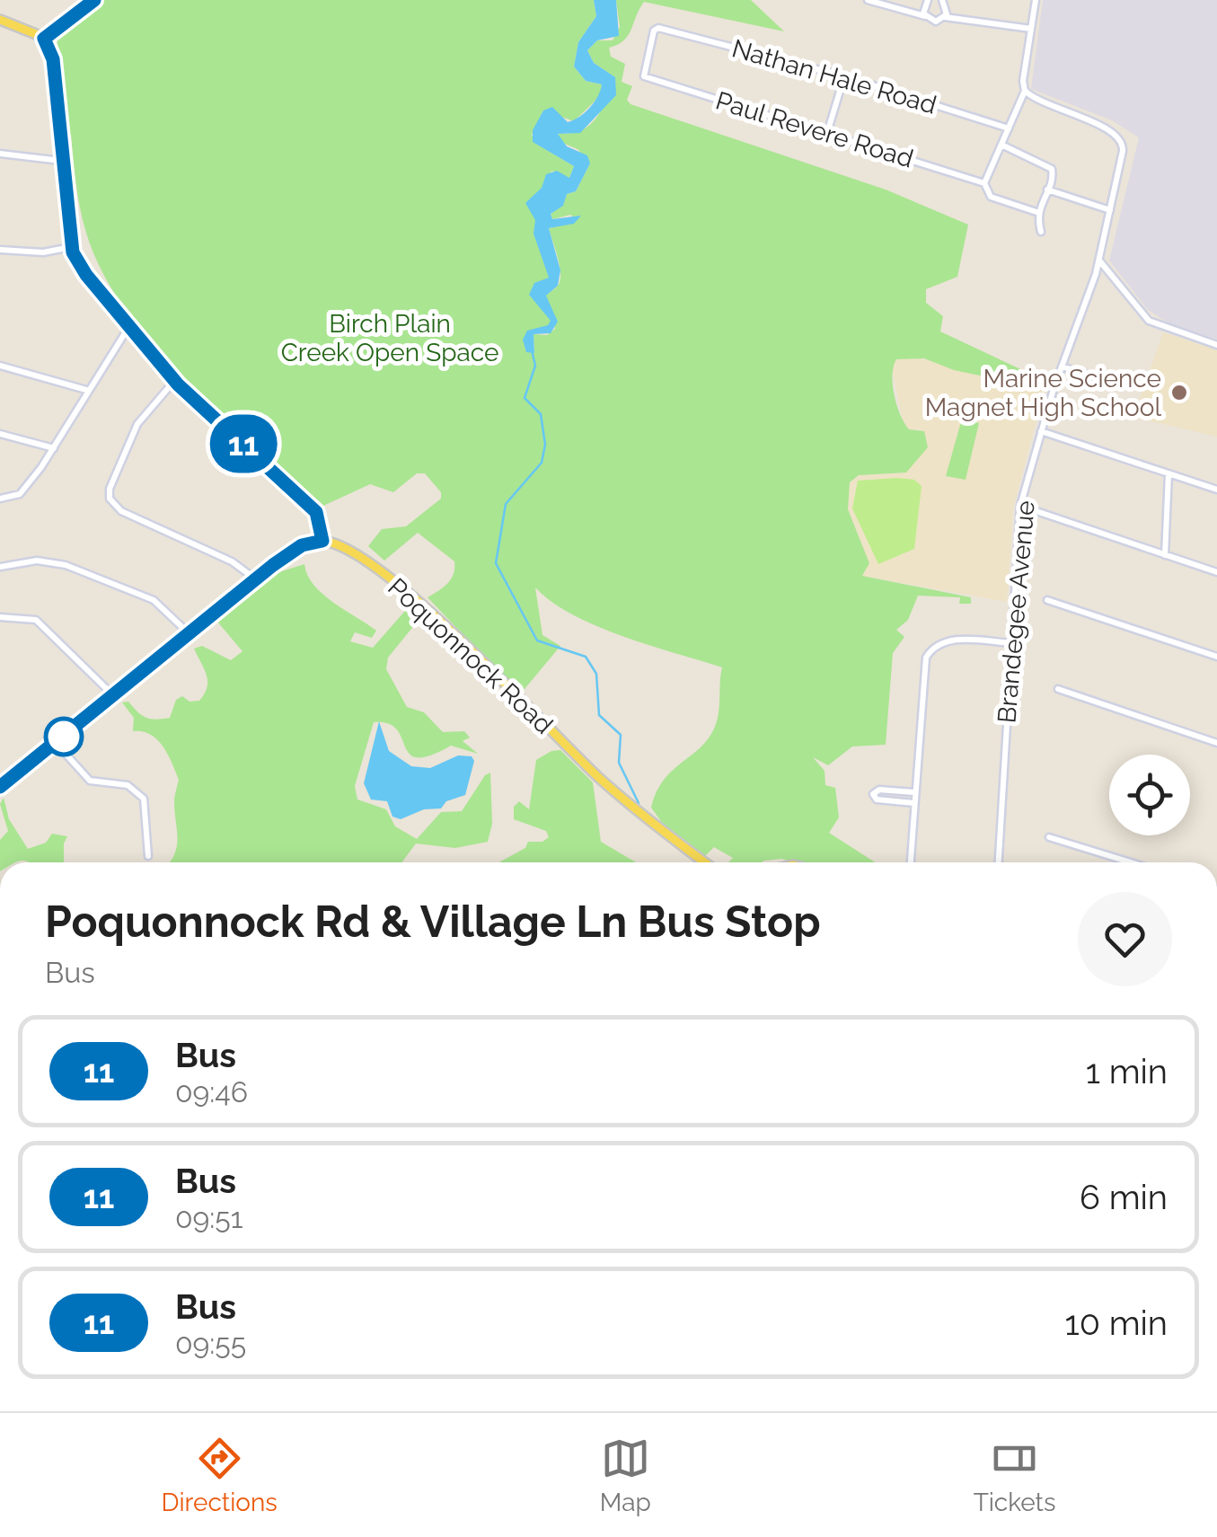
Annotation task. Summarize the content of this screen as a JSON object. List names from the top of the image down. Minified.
{"streets":{"main road":["Poquonnock Road"],"street":["Nathan Hale Road","Paul Revere Road","Brandegee Avenue"]},"crossings":[["Nathan Hale Road","Paul Revere Road"]],"parks":["Birch Plain Creek Open Space"],"places":["Marine Science Magnet High School"],"lines":["bus line 11"],"page":{"on_map":"11","heading":["Poquonnock Rd & Village Ln Bus Stop","Bus"],"list":[{"mark":"11","name":"Bus","note":"09:46","value":"1 min"},{"mark":"11","name":"Bus","note":"09:51","value":"6 min"},{"mark":"11","name":"Bus","note":"09:55","value":"10 min"}],"tabs":["Directions","Map","Tickets"]}}
